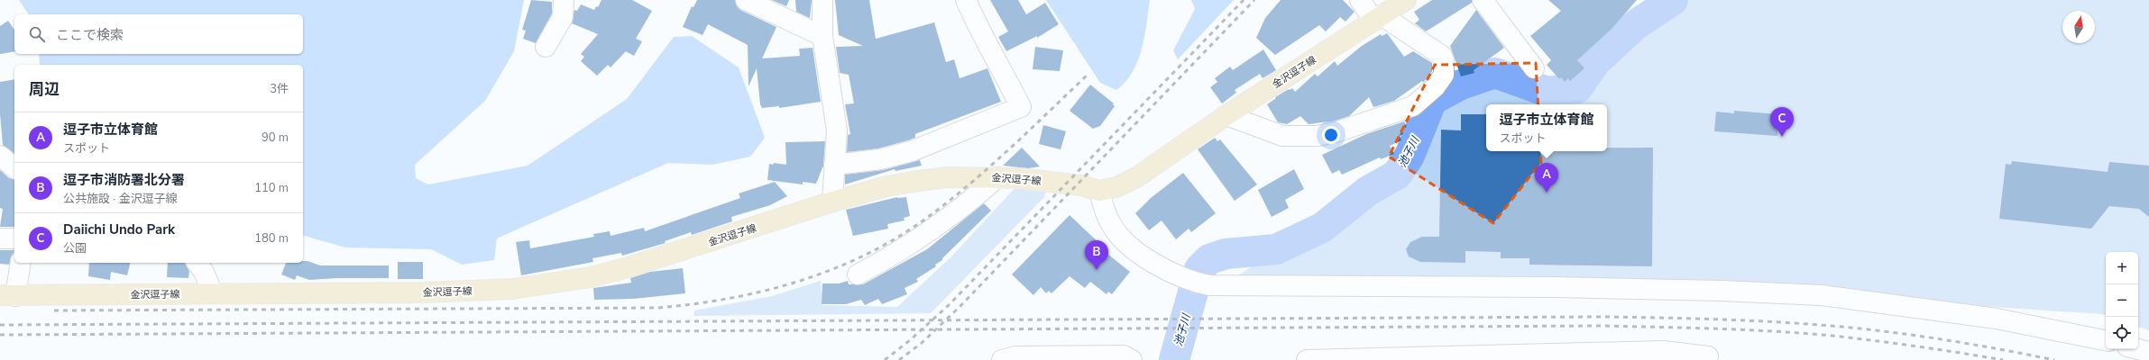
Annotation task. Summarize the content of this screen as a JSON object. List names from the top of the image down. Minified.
{"streets":{"main road":["金沢逗子線"]},"water":["池子川"],"north":"top","page":{"search":"ここで検索","heading":["周辺","3件"],"popup":["逗子市立体育館","スポット"],"pins":["C","A","B"],"list":[{"mark":"A","name":"逗子市立体育館","note":"スポット","value":"90 m"},{"mark":"B","name":"逗子市消防署北分署","note":"公共施設 · 金沢逗子線","value":"110 m"},{"mark":"C","name":"Daiichi Undo Park","note":"公園","value":"180 m"}],"map_buttons":["+","−"]}}
